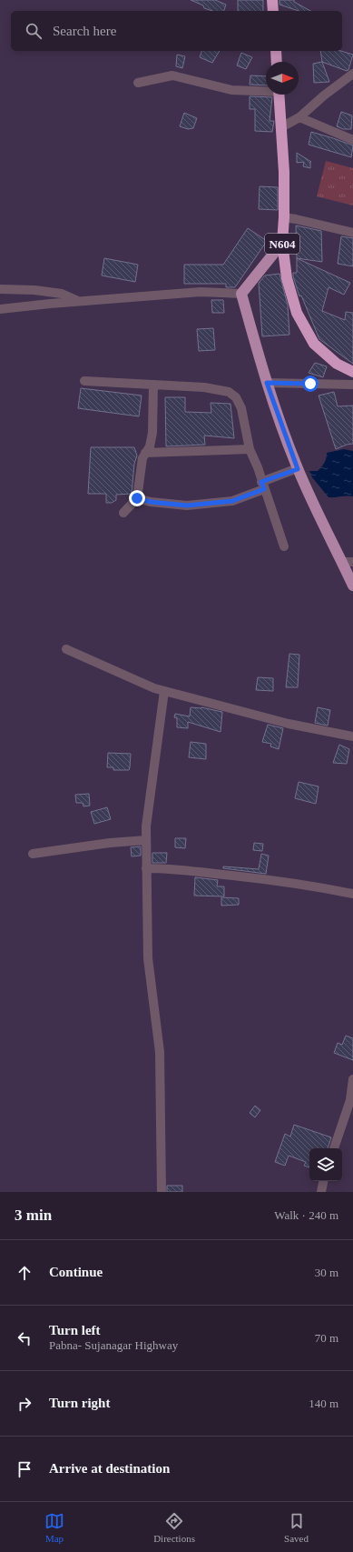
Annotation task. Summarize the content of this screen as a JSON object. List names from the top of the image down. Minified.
{"streets":{"highway":["N604"]},"north":"right","page":{"search":"Search here","heading":["3 min","Walk · 240 m"],"list":[["Continue","30 m"],["Turn left","Pabna- Sujanagar Highway","70 m"],["Turn right","140 m"],"Arrive at destination"],"nav":["Map","Directions","Saved"]}}
